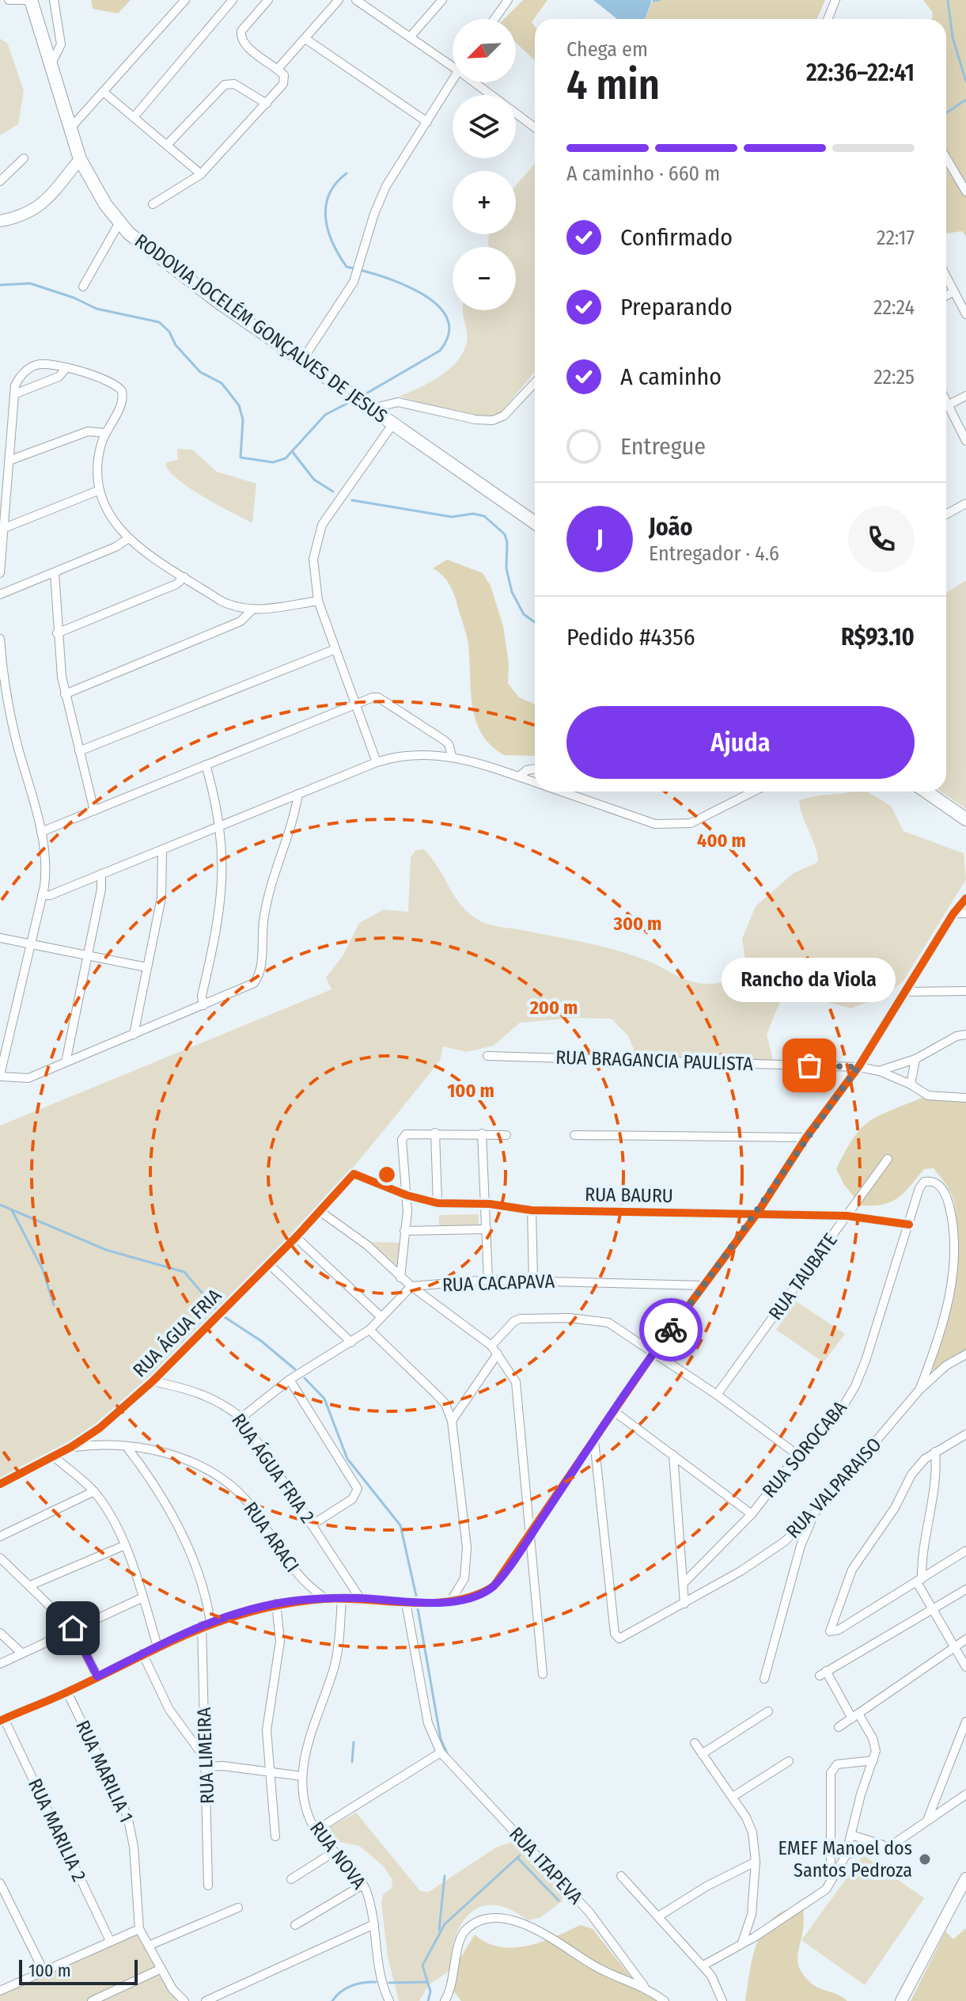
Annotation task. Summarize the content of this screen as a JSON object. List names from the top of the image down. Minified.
{"streets":{"main road":["RODOVIA JOCELÉM GONÇALVES DE JESUS"],"street":["RUA BRAGANCIA PAULISTA","RUA BAURU","RUA TAUBATE","RUA CACAPAVA","RUA ÁGUA FRIA","RUA SOROCABA","RUA ÁGUA FRIA 2","RUA VALPARAISO","RUA ARACI","RUA LIMEIRA","RUA MARILIA 1","RUA MARILIA 2","RUA NOVA","RUA ITAPEVA"]},"crossings":[["RUA BAURU","RUA TAUBATE"],["RUA BAURU","RUA ÁGUA FRIA"],["RUA BAURU","RUA SOROCABA"],["RUA ÁGUA FRIA","RUA ÁGUA FRIA 2"],["RUA ÁGUA FRIA","RUA ARACI"],["RUA SOROCABA","RUA VALPARAISO"],["RUA ARACI","RUA LIMEIRA"]],"places":["Rancho da Viola","EMEF Manoel dos Santos Pedroza"],"scale_bar":"100 m","north":"bottom left","page":{"map_buttons":["+","−"],"heading":["4 min","Chega em","22:36–22:41"],"panel":["João","Entregador · 4.6","Pedido #4356","R$93.10"],"bar":"A caminho · 660 m","list":[["Confirmado","22:17"],["Preparando","22:24"],["A caminho","22:25"],"Entregue"],"round":"J","buttons":"Ajuda","bubble":"Rancho da Viola","scale":"100 m"},"rings":["400 m","300 m","200 m","100 m"]}
